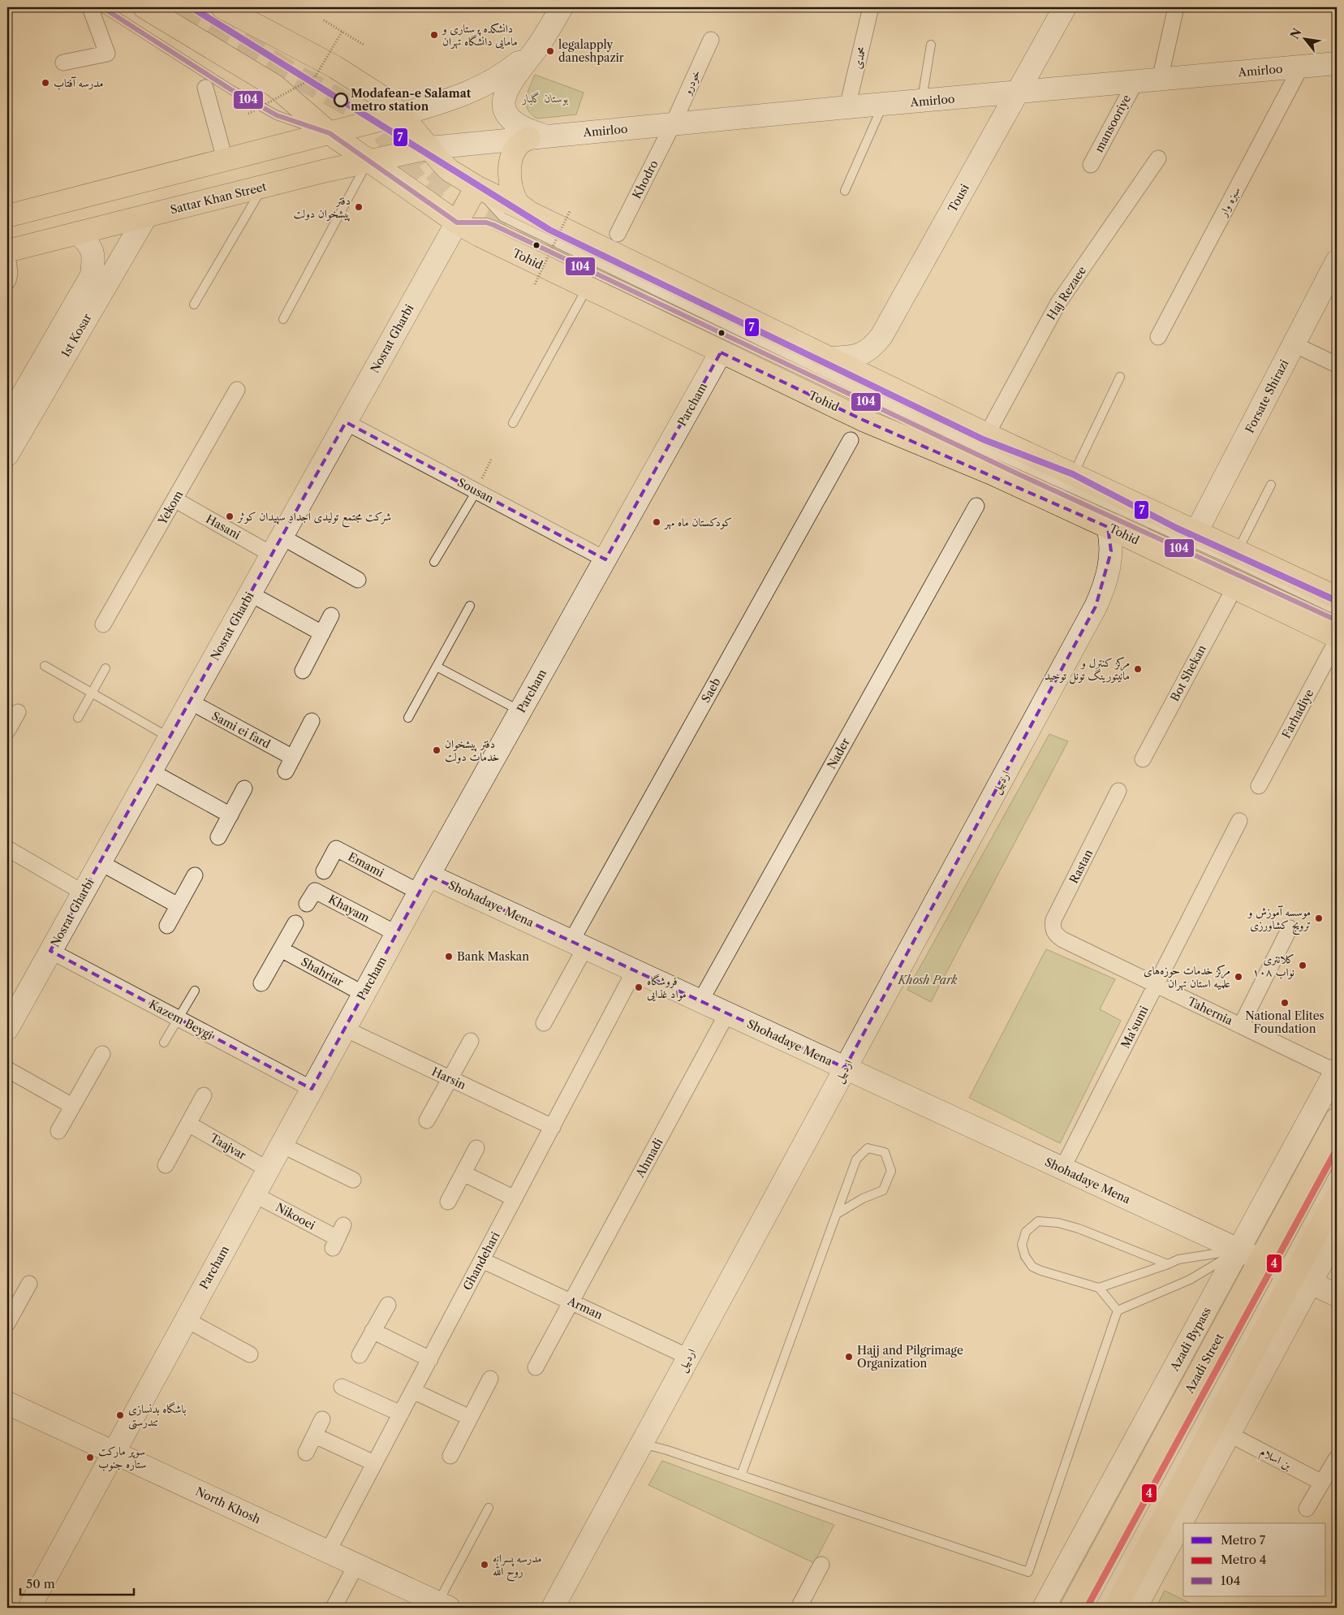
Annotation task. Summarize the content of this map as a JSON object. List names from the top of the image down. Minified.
{"streets":{"main road":["Sattar Khan Street","Tohid","Azadi Street"],"street":["محمدی","Amirloo","خودرو","mansooriye","Khodro","Tousi","سبزه‌ وار","Haj Rezaee","1st Kosar","Nosrat Gharbi","Forsate Shirazi","Parcham","Sousan","Yekom","Hasani","Bot Shekan","Saeb","Farhadiye","Sami ei fard","Nader","اردبیل","Emami","Rastan","Shohadaye Mena","Khayam","Shahriar","Tahernia","Kazem Beygi","Ma'sumi","Harsin","Taajvar","Ahmadi","Nikooei","Ghandehari","Arman","Azadi Bypass","بن اسلام","North Khosh"]},"crossings":[["محمدی","Amirloo"],["Amirloo","خودرو"],["Amirloo","mansooriye"],["Amirloo","Khodro"],["Amirloo","Sattar Khan Street"],["Amirloo","Tousi"],["Amirloo","سبزه‌ وار"],["Amirloo","Tohid"],["خودرو","Khodro"],["Sattar Khan Street","Tohid"],["Sattar Khan Street","1st Kosar"],["Tousi","Tohid"],["Tohid","Haj Rezaee"],["Tohid","Nosrat Gharbi"],["Tohid","Forsate Shirazi"],["Tohid","Parcham"],["Tohid","Bot Shekan"],["Tohid","اردبیل"],["Nosrat Gharbi","Sousan"],["Nosrat Gharbi","Hasani"],["Nosrat Gharbi","Sami ei fard"],["Nosrat Gharbi","Kazem Beygi"],["Parcham","Sousan"],["Parcham","Emami"],["Parcham","Shohadaye Mena"],["Parcham","Khayam"],["Parcham","Shahriar"],["Parcham","Kazem Beygi"],["Parcham","Harsin"],["Parcham","Taajvar"],["Parcham","Nikooei"],["Parcham","North Khosh"],["Yekom","Hasani"],["Saeb","Shohadaye Mena"],["Nader","Shohadaye Mena"],["اردبیل","Shohadaye Mena"],["اردبیل","Arman"],["Emami","Shohadaye Mena"],["Rastan","Tahernia"],["Shohadaye Mena","Ma'sumi"],["Shohadaye Mena","Ahmadi"],["Shohadaye Mena","Ghandehari"],["Shohadaye Mena","Azadi Bypass"],["Shohadaye Mena","Azadi Street"],["Tahernia","Ma'sumi"],["Tahernia","Azadi Bypass"],["Harsin","Ghandehari"],["Ahmadi","Arman"],["Ghandehari","Arman"],["Ghandehari","North Khosh"]],"parks":["بوستان گلبار","Khosh Park"],"places":["دانشکده پرستاری و مامایی دانشگاه تهران","legalapply daneshpazir","مدرسه آفتاب","Modafean-e Salamat metro station","دفتر پیشخوان دولت","شرکت مجتمع تولیدی اجداد سپیدان کوثر","کودکستان ماه مهر","مرکز کنترل و مانیتورینگ تونل توحید","دفتر پیشخوان خدمات دولت","موسسه آموزش و ترویج کشاورزی","Bank Maskan","کلانتری ۱۰۸ نواب","مرکز خدمات حوزه‌های علمیه استان تهران","فروشگاه مواد غذایی","National Elites Foundation","Hajj and Pilgrimage Organization","باشگاه بدنسازی تندرستی","سوپر مارکت ستاره جنوب","مدرسه پسرانه روح الله"],"lines":["metro line 7","transit line 104","metro line 4"],"legend":["Metro 7","Metro 4","104"],"scale_bar":"50 m","north":"top left"}
